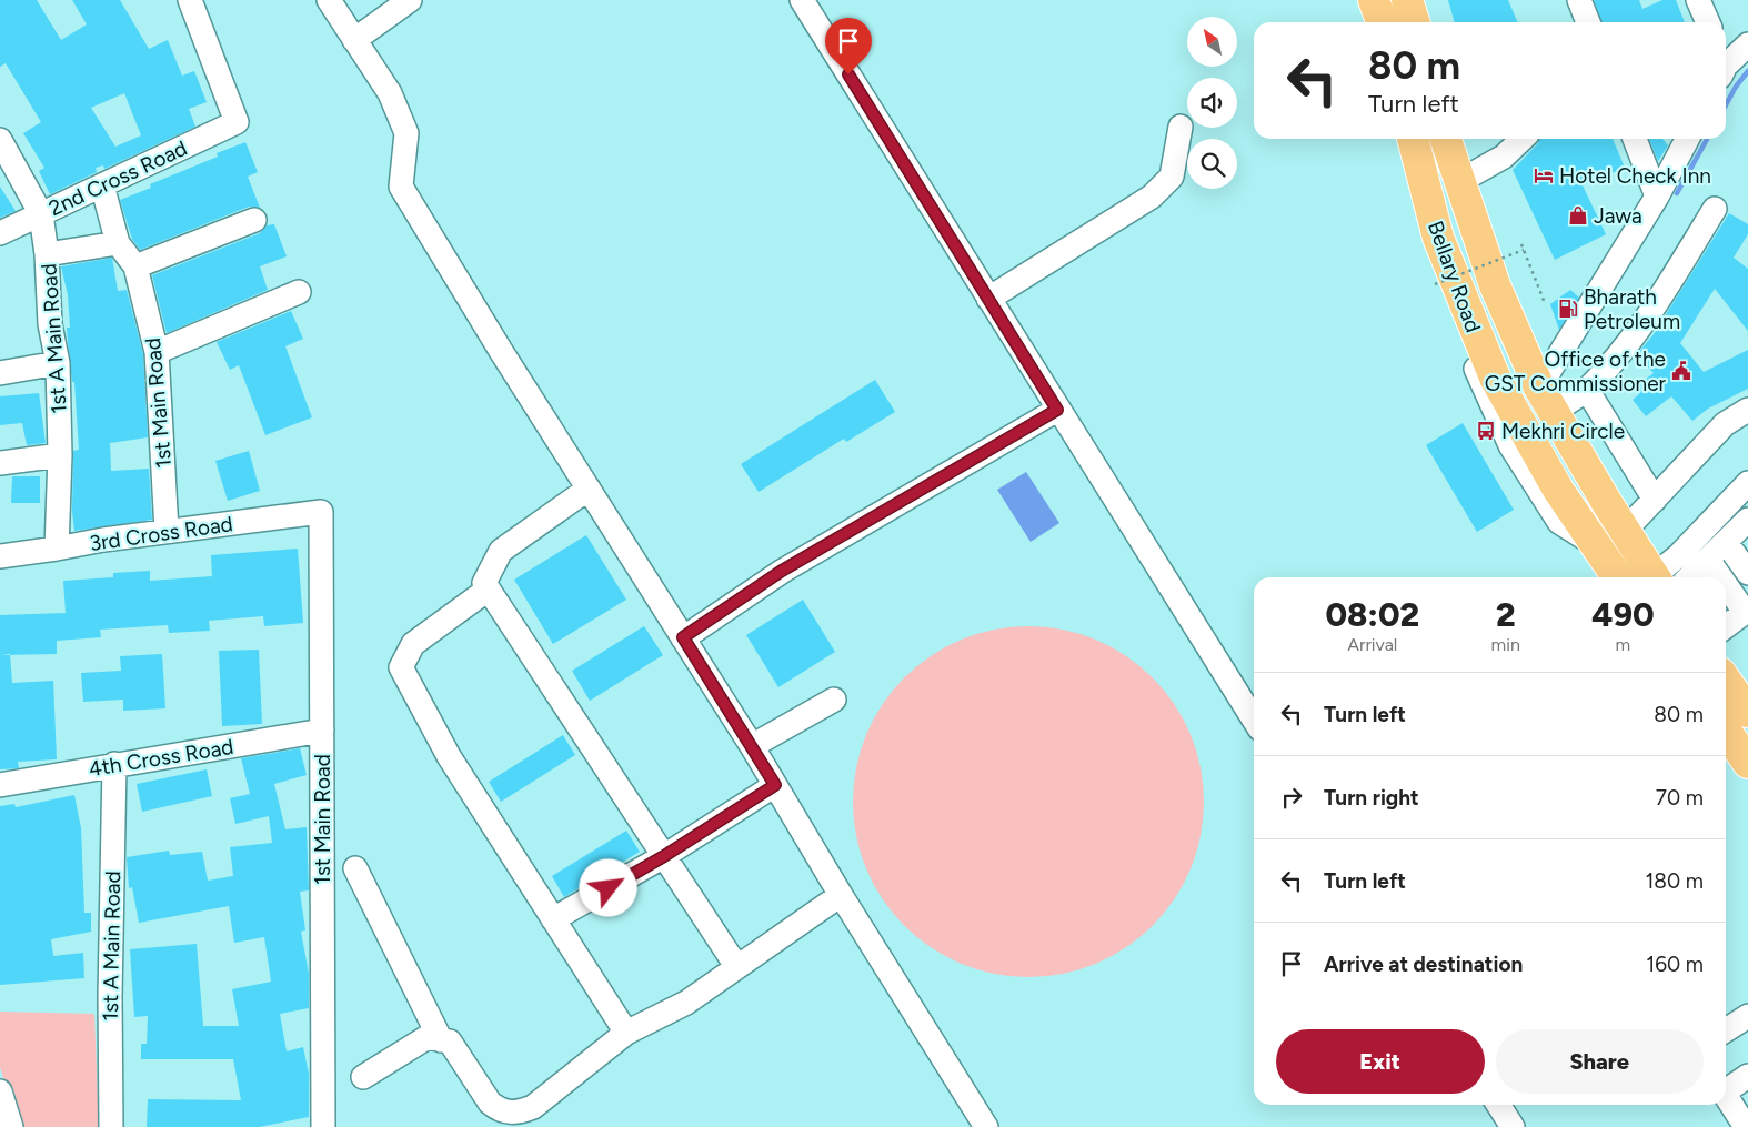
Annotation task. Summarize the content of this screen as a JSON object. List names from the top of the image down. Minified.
{"streets":{"highway":["Bellary Road"],"street":["2nd Cross Road","1st A Main Road","1st Main Road","3rd Cross Road","4th Cross Road"]},"crossings":[["2nd Cross Road","1st A Main Road"],["2nd Cross Road","1st Main Road"],["1st A Main Road","3rd Cross Road"],["1st A Main Road","4th Cross Road"],["1st Main Road","3rd Cross Road"],["1st Main Road","4th Cross Road"]],"places":{"hotel":["Hotel Check Inn"],"shop":["Jawa"],"fuel station":["Bharath Petroleum"],"public building":["Office of the GST Commissioner"],"bus stop":["Mekhri Circle"]},"north":"top left","page":{"turn":["80 m","Turn left"],"eta":["08:02","Arrival","2","min","490","m"],"list":[{"name":"Turn left","value":"80 m"},{"name":"Turn right","value":"70 m"},{"name":"Turn left","value":"180 m"},{"name":"Arrive at destination","value":"160 m"}],"buttons":["Exit","Share"]}}
